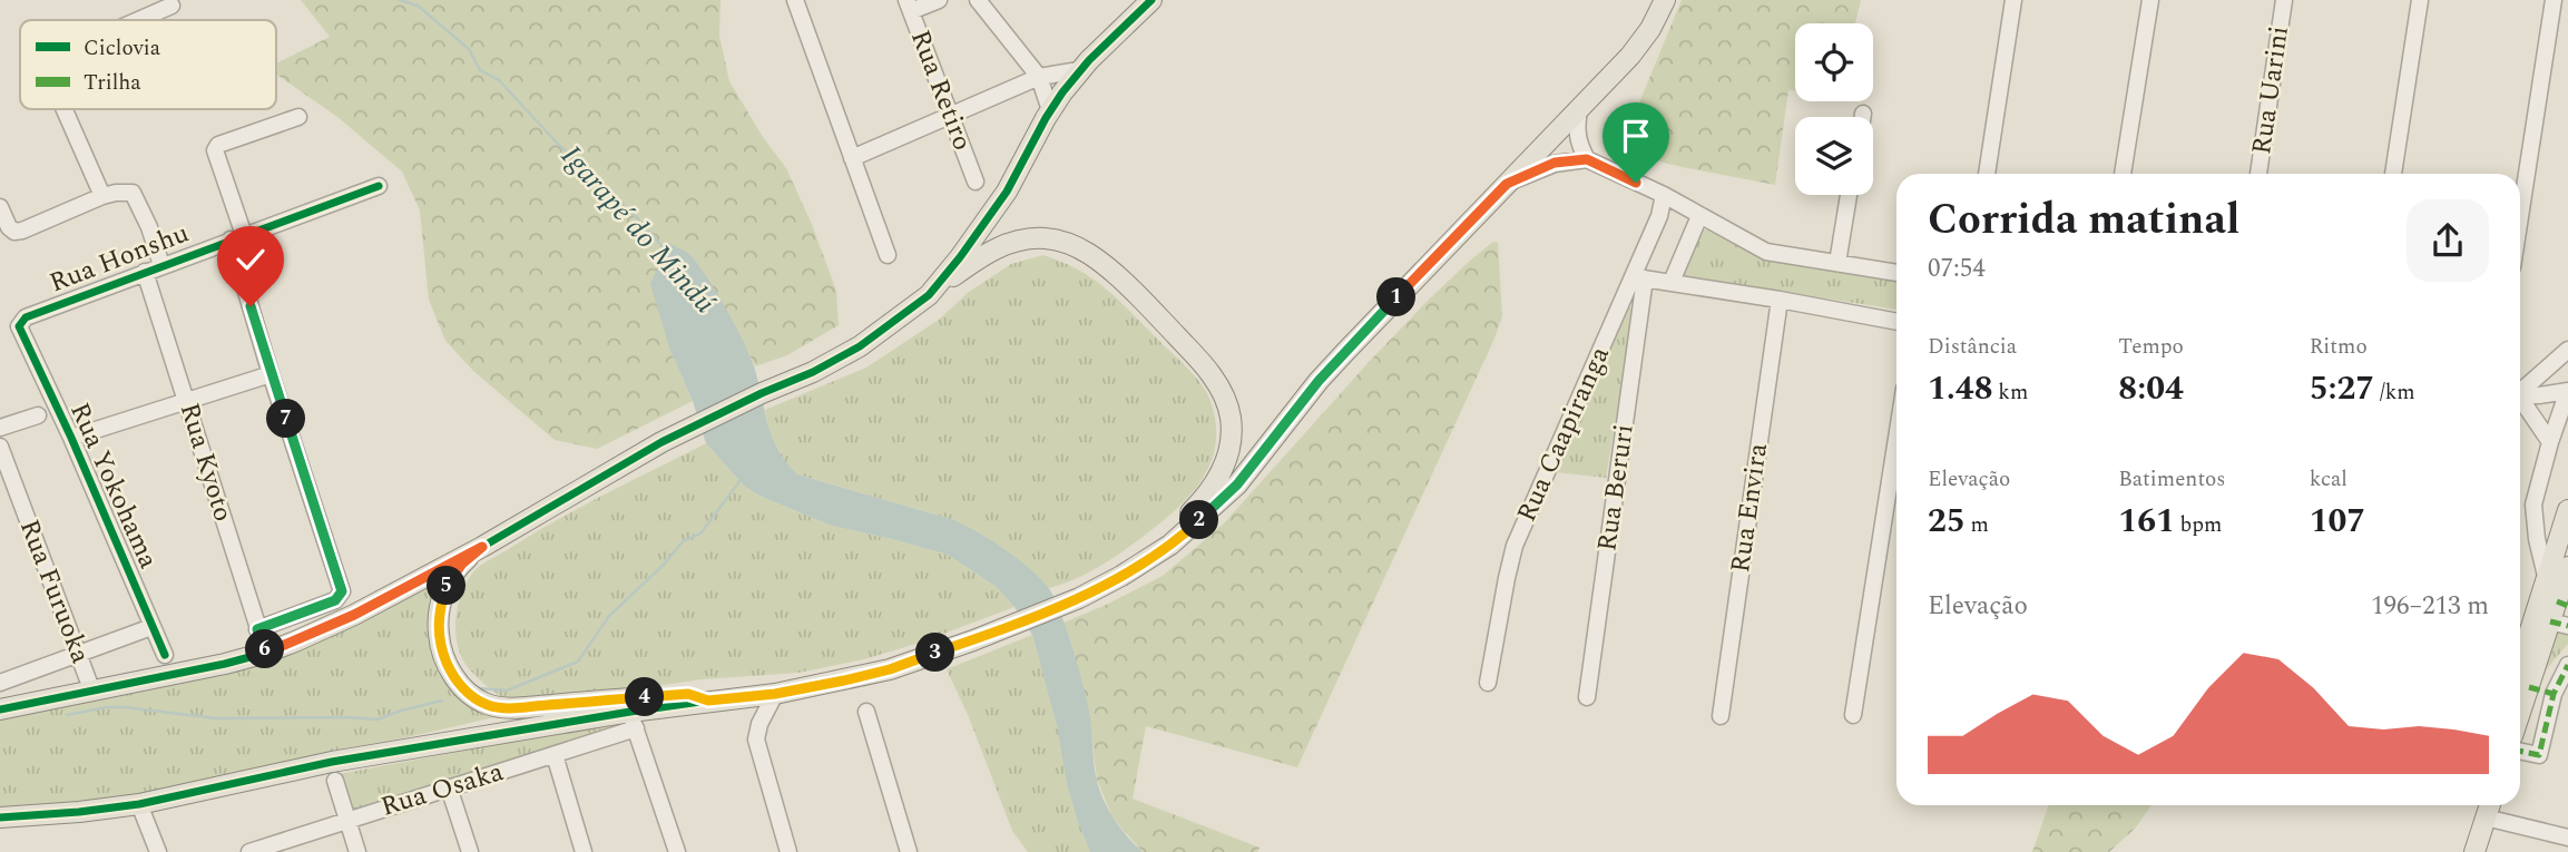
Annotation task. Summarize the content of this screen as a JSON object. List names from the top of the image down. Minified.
{"streets":{"street":["Rua Retiro","Rua Uarini","Rua Honshu","Rua Caapiranga","Rua Kyoto","Rua Yokohama","Rua Beruri","Rua Envira","Rua Furuoka","Rua Osaka"]},"crossings":[["Rua Honshu","Rua Kyoto"],["Rua Honshu","Rua Yokohama"],["Rua Caapiranga","Rua Beruri"]],"water":["Igarapé do Mindú"],"legend":["Ciclovia","Trilha"],"page":{"heading":["Corrida matinal","07:54"],"pins":["1","7","2","5","6","3","4"],"stats":[["Distância","1.48 km"],["Tempo","8:04"],["Ritmo","5:27 /km"],["Elevação","25 m"],["Batimentos","161 bpm"],["kcal","107"]],"chart":["Elevação","196–213 m"]}}
